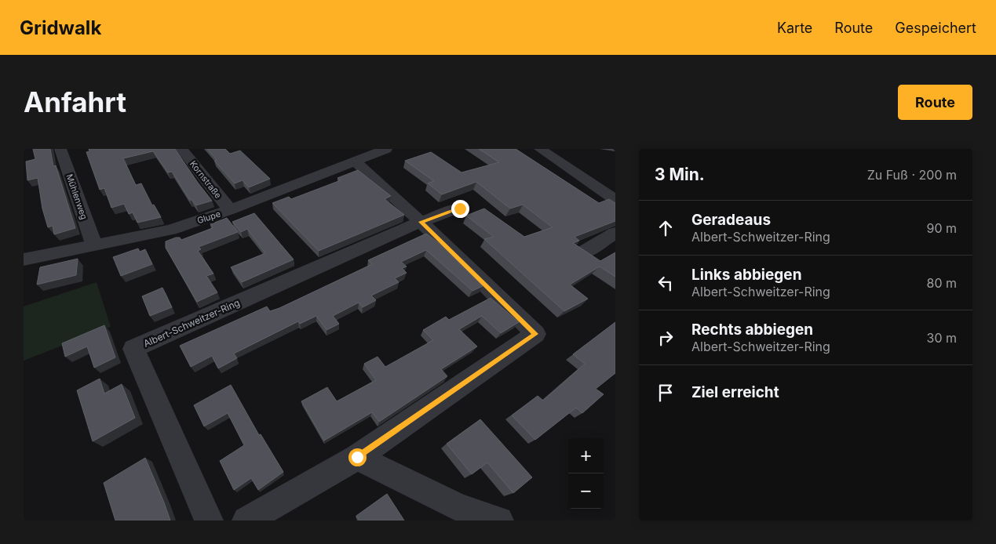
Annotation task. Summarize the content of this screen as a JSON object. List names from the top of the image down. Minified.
{"streets":{"street":["Kornstraße","Mühlenweg","Glupe","Albert-Schweitzer-Ring"]},"crossings":[["Kornstraße","Glupe"],["Mühlenweg","Glupe"]],"page":{"header":"Gridwalk","nav":["Karte","Route","Gespeichert"],"buttons":"Route","title":"Anfahrt","heading":["3 Min.","Zu Fuß · 200 m"],"list":[["Geradeaus","Albert-Schweitzer-Ring","90 m"],["Links abbiegen","Albert-Schweitzer-Ring","80 m"],["Rechts abbiegen","Albert-Schweitzer-Ring","30 m"],"Ziel erreicht"],"map_buttons":["+","−"]}}
